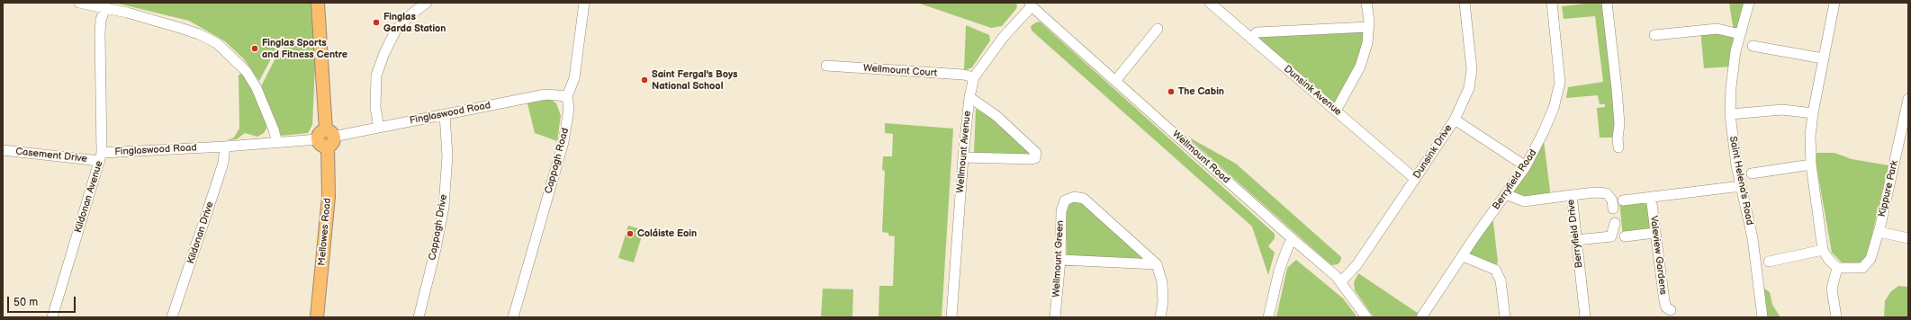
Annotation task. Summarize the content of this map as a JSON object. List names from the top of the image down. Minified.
{"streets":{"main road":["Mellowes Road"],"street":["Wellmount Court","Dunsink Avenue","Finglaswood Road","Wellmount Avenue","Dunsink Drive","Casement Drive","Wellmount Road","Cappagh Road","Berryfield Road","Saint Helena's Road","Kippure Park","Kildonan Avenue","Cappagh Drive","Kildonan Drive","Berryfield Drive","Valeview Gardens","Wellmount Green"]},"crossings":[["Wellmount Court","Wellmount Avenue"],["Dunsink Avenue","Dunsink Drive"],["Finglaswood Road","Casement Drive"],["Finglaswood Road","Cappagh Road"],["Finglaswood Road","Kildonan Avenue"],["Finglaswood Road","Cappagh Drive"],["Finglaswood Road","Mellowes Road"],["Finglaswood Road","Kildonan Drive"],["Wellmount Avenue","Wellmount Road"],["Dunsink Drive","Wellmount Road"],["Casement Drive","Kildonan Avenue"],["Berryfield Road","Berryfield Drive"]],"places":["Finglas Garda Station","Finglas Sports and Fitness Centre","Saint Fergal's Boys National School","The Cabin","Coláiste Eoin"],"scale_bar":"50 m"}
